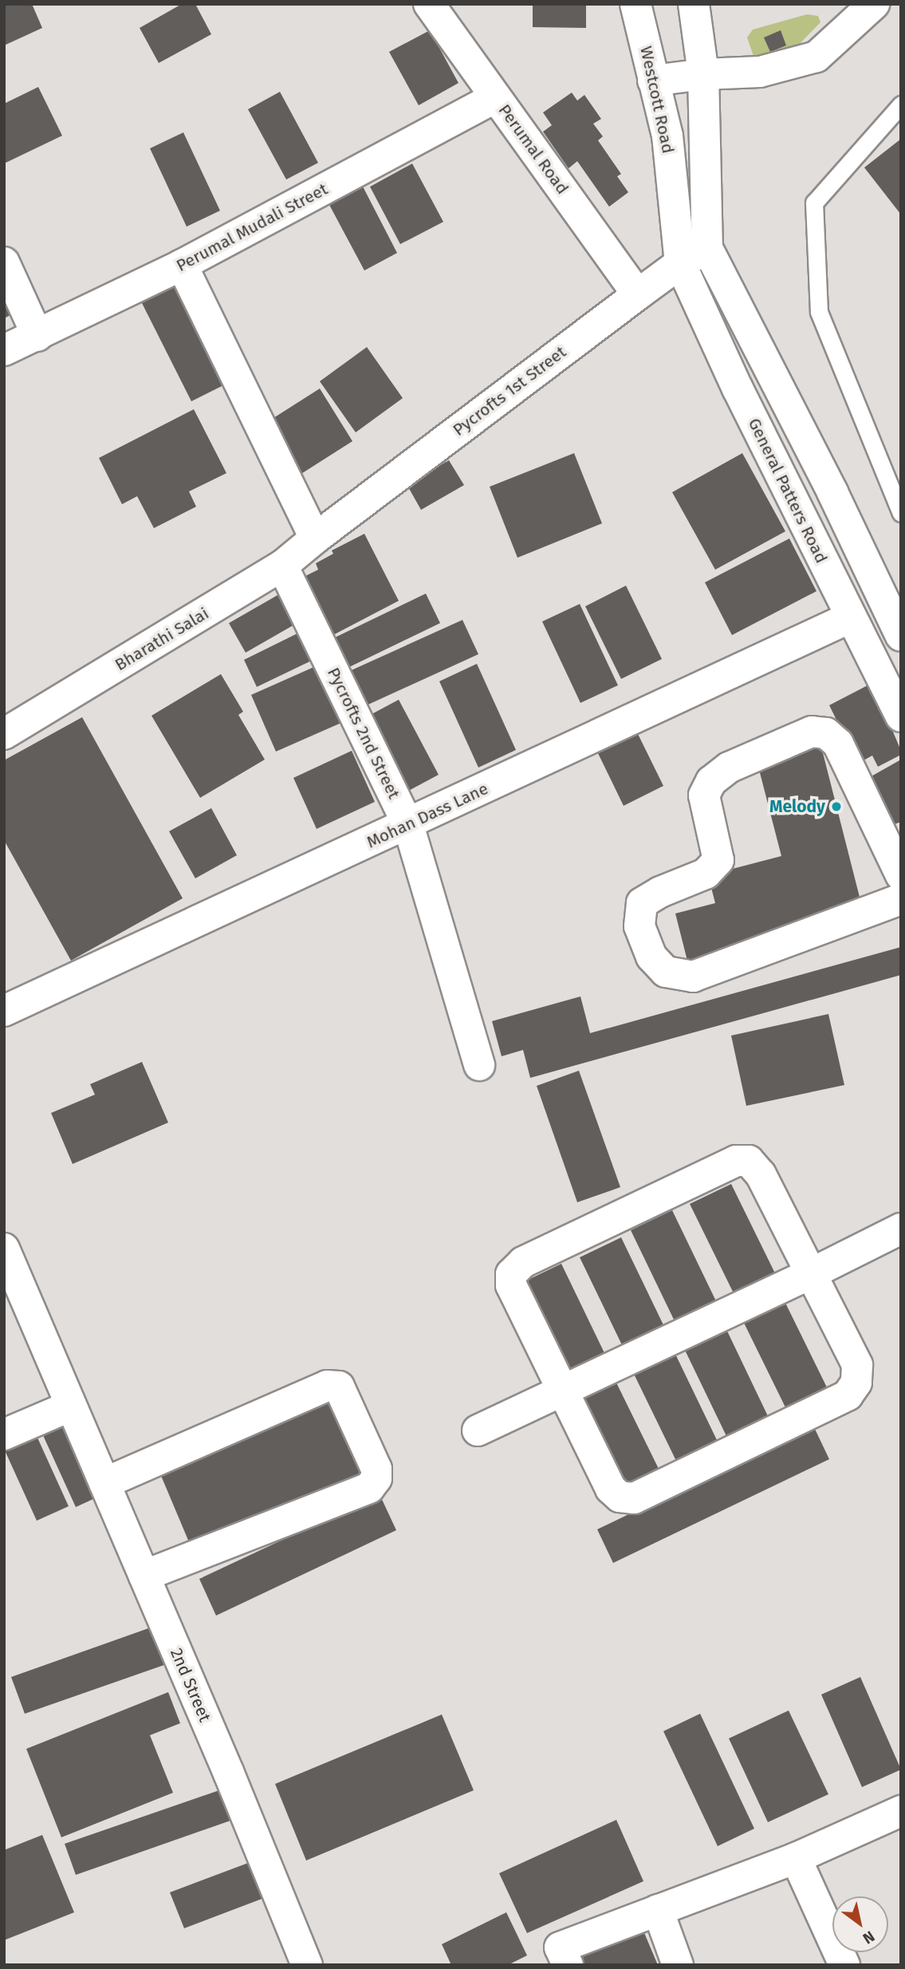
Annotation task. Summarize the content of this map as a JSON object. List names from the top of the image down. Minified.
{"streets":{"street":["Westcott Road","Perumal Road","Perumal Mudali Street","Pycrofts 1st Street","General Patters Road","Bharathi Salai","Pycrofts 2nd Street","Mohan Dass Lane","2nd Street"]},"crossings":[["Westcott Road","Pycrofts 1st Street"],["Westcott Road","General Patters Road"],["Perumal Road","Perumal Mudali Street"],["Perumal Road","Pycrofts 1st Street"],["Pycrofts 1st Street","General Patters Road"],["Pycrofts 1st Street","Bharathi Salai"],["General Patters Road","Mohan Dass Lane"],["Bharathi Salai","Pycrofts 2nd Street"],["Pycrofts 2nd Street","Mohan Dass Lane"]],"places":["Melody"],"north":"bottom right"}
